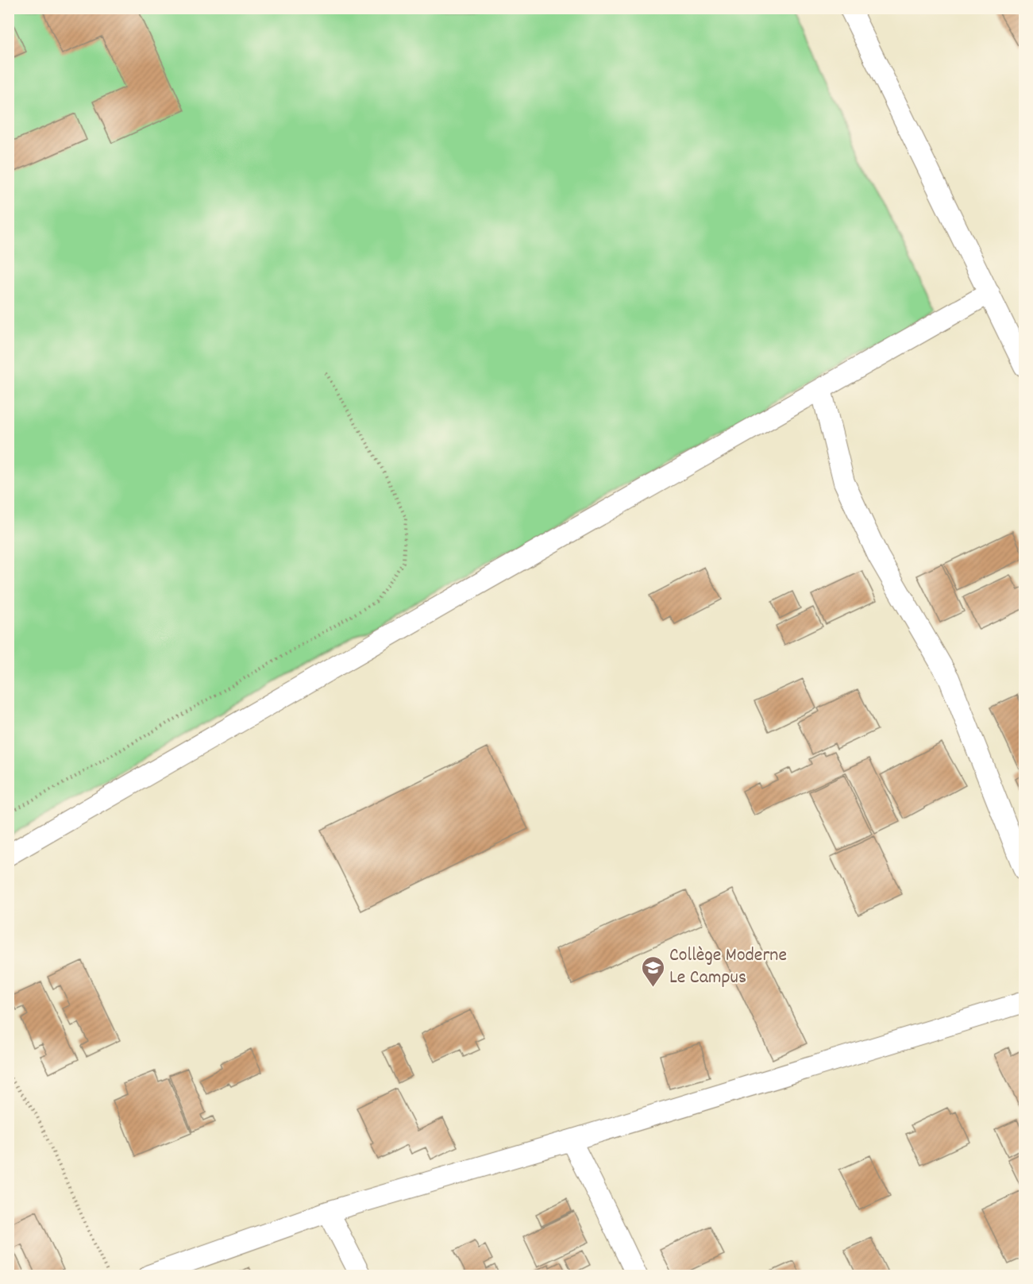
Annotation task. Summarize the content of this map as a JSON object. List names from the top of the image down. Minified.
{"places":{"school or university":["Collège Moderne Le Campus"]}}
